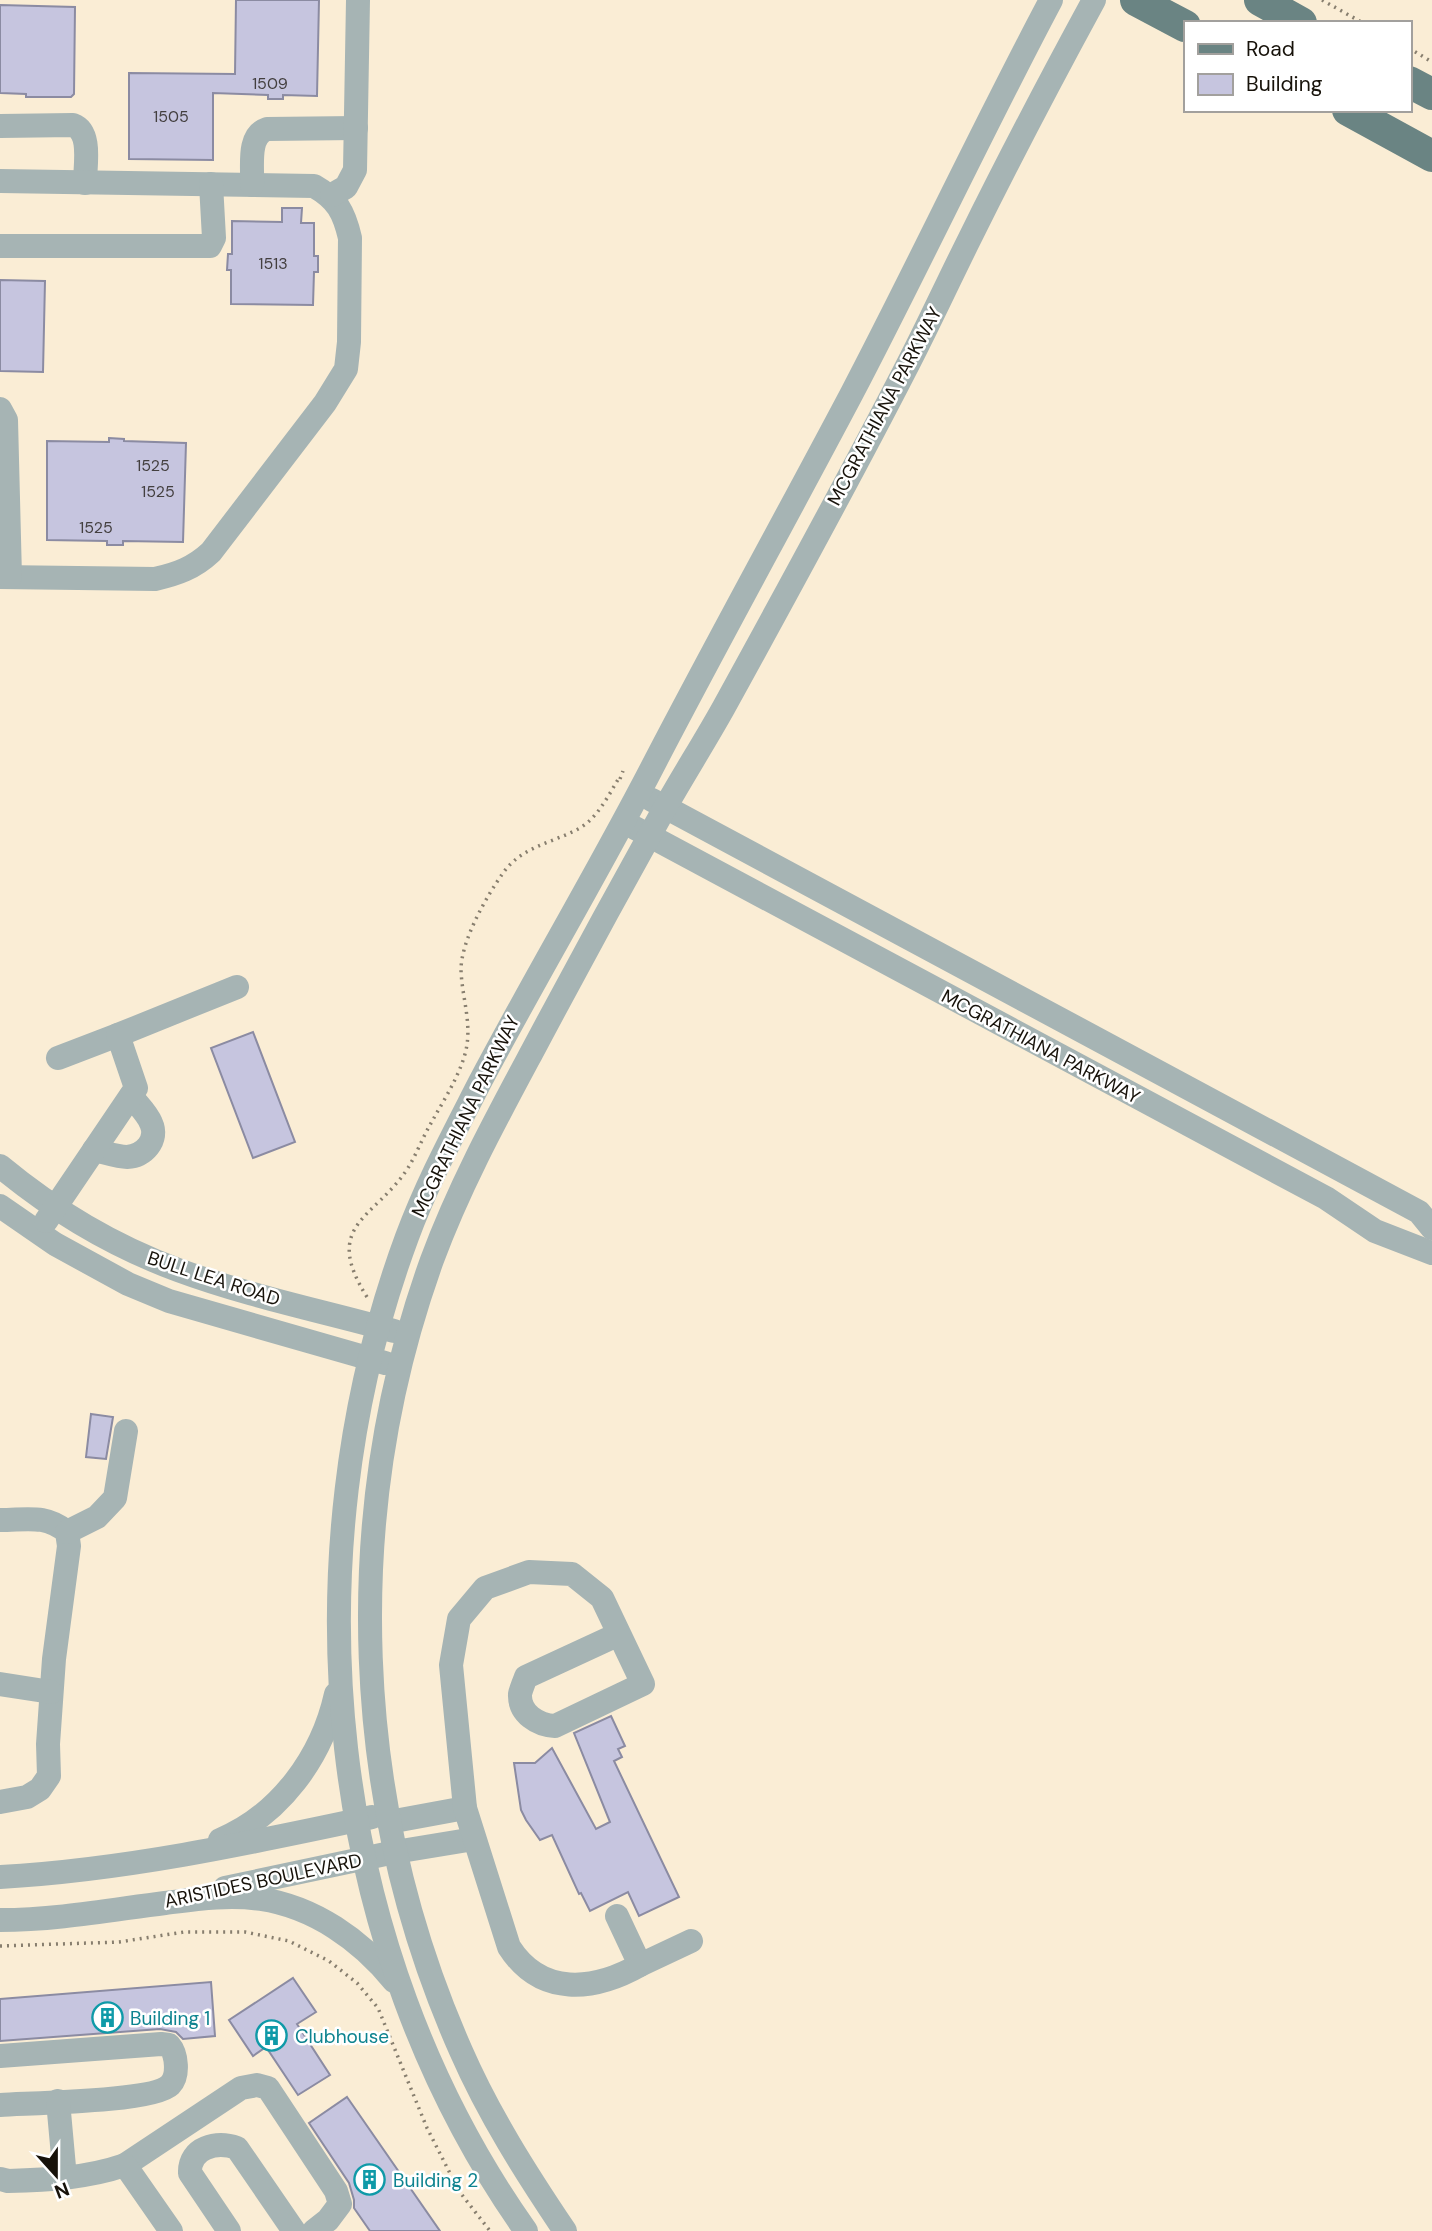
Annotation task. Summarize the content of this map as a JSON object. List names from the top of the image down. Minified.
{"streets":{"street":["MCGRATHIANA PARKWAY","BULL LEA ROAD","ARISTIDES BOULEVARD"]},"crossings":[["MCGRATHIANA PARKWAY","BULL LEA ROAD"],["MCGRATHIANA PARKWAY","ARISTIDES BOULEVARD"]],"places":{"building":["Building 1","Clubhouse","Building 2"]},"house_numbers":["1509","1505","1513","1525","1525","1525"],"legend":["Road","Building"],"north":"bottom"}
